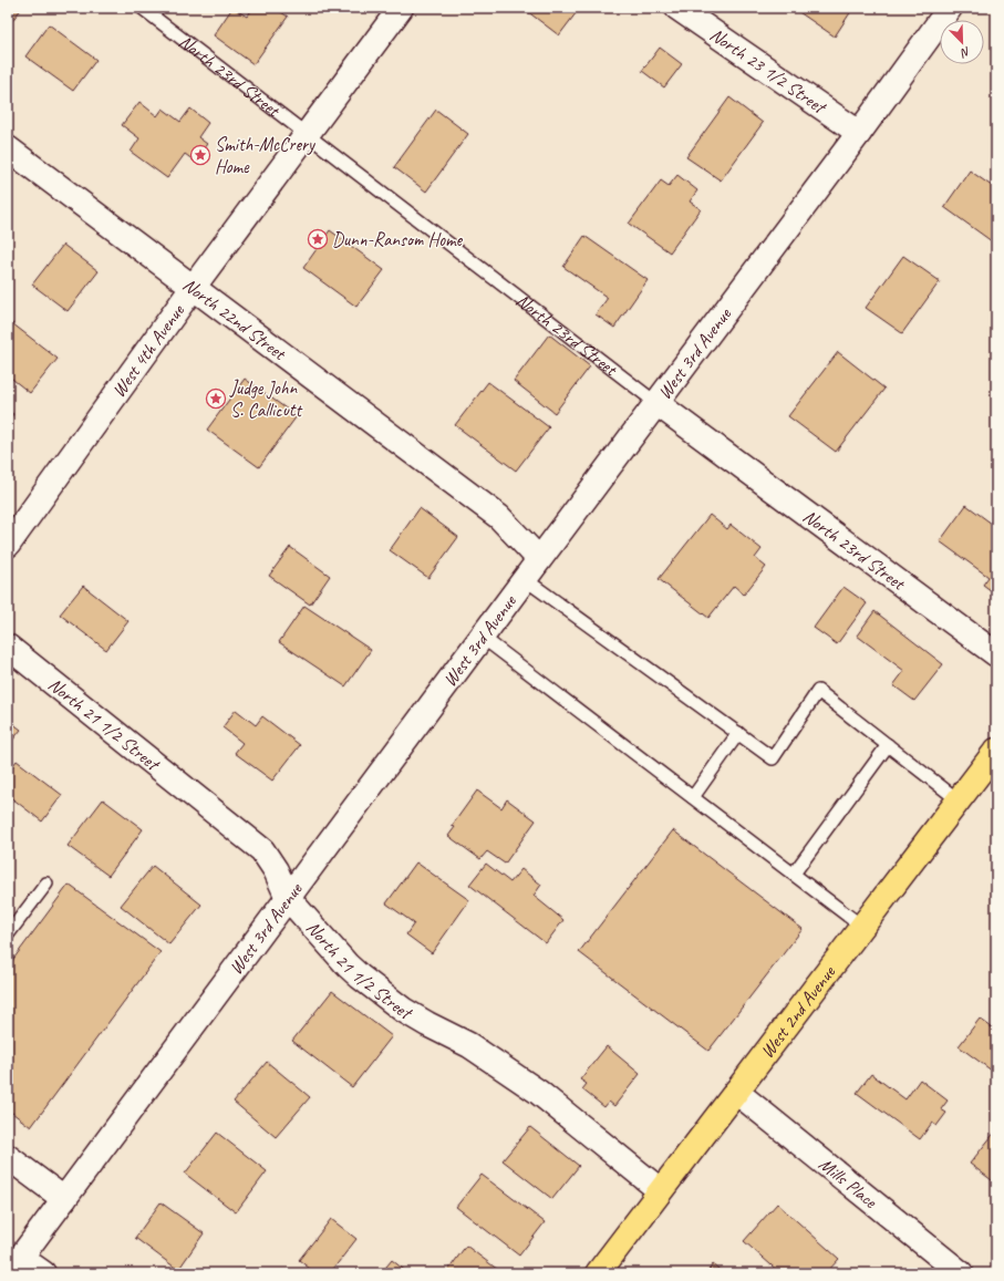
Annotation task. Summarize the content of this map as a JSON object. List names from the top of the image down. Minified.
{"streets":{"main road":["West 2nd Avenue"],"street":["North 23 1/2 Street","North 23rd Street","North 22nd Street","West 4th Avenue","West 3rd Avenue","North 21 1/2 Street","Mills Place"]},"crossings":[["North 23 1/2 Street","West 3rd Avenue"],["North 23rd Street","West 4th Avenue"],["North 23rd Street","West 3rd Avenue"],["North 22nd Street","West 4th Avenue"],["North 22nd Street","West 3rd Avenue"],["West 3rd Avenue","North 21 1/2 Street"],["North 21 1/2 Street","West 2nd Avenue"],["West 2nd Avenue","Mills Place"]],"places":{"place":["Smith-McCrery Home","Dunn-Ransom Home","Judge John S. Callicutt"]},"north":"bottom right"}
